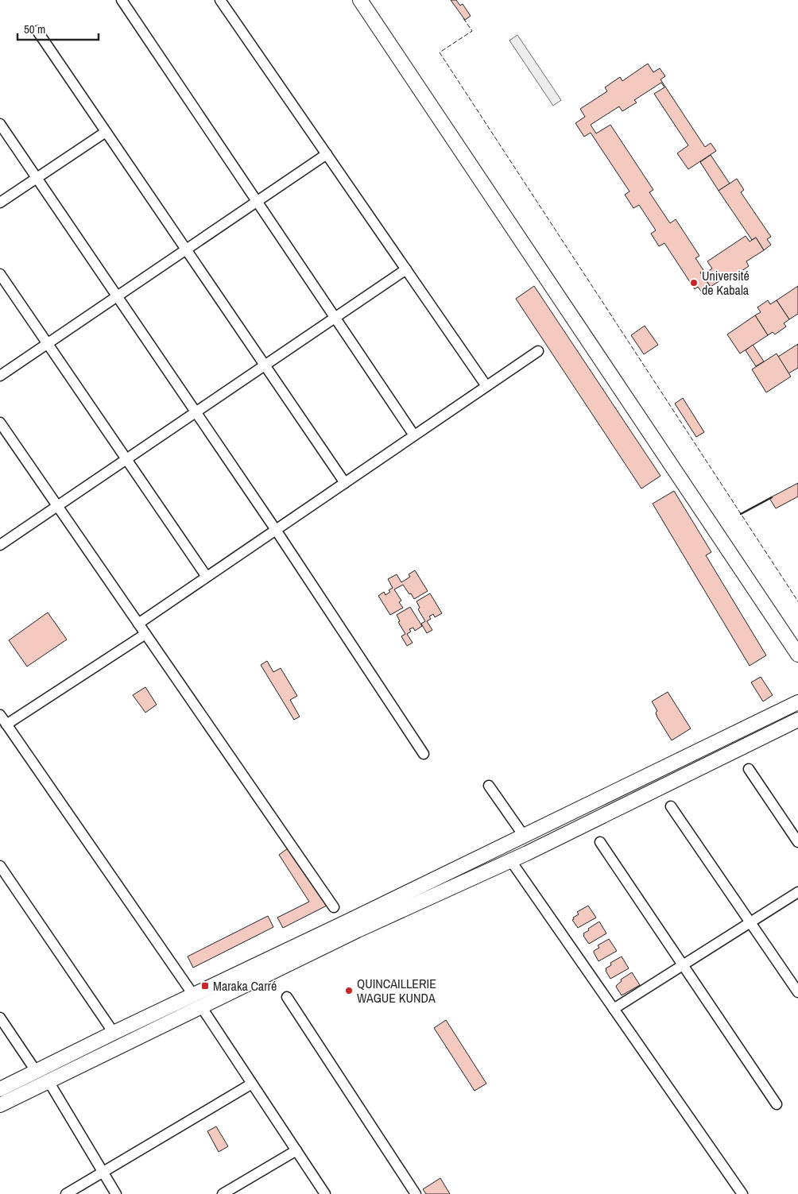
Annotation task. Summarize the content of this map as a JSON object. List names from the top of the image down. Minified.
{"places":{"other":["Université de Kabala","QUINCAILLERIE WAGUE KUNDA"],"transit":["Maraka Carré"]},"scale_bar":"50 m"}
